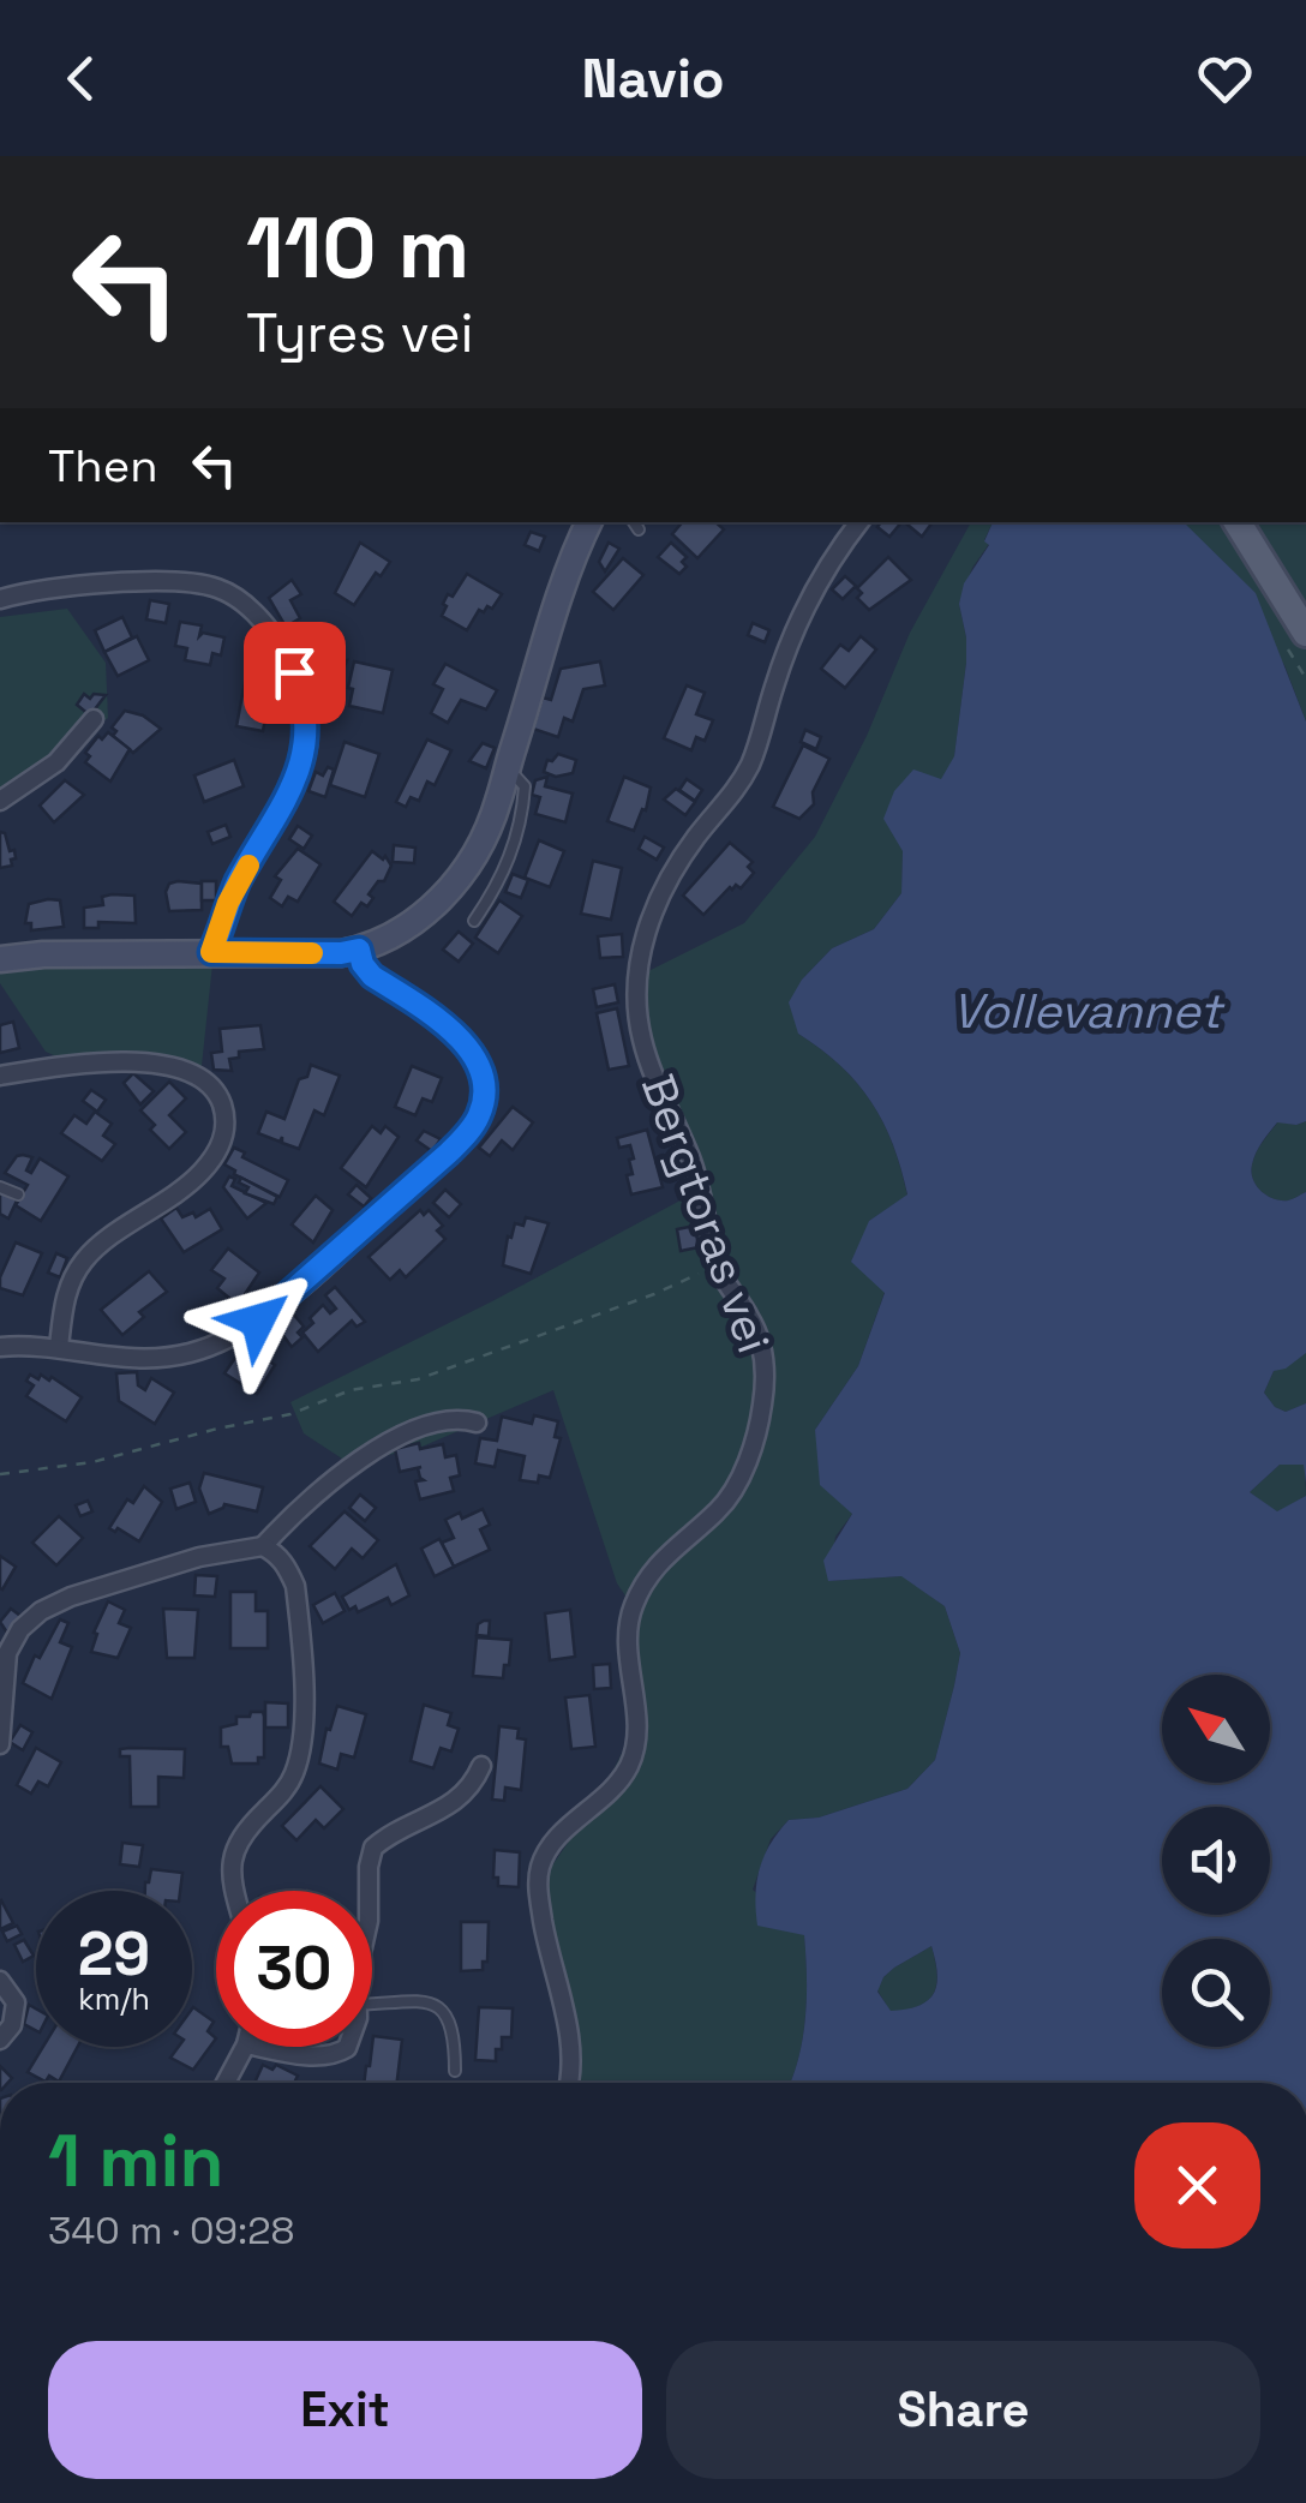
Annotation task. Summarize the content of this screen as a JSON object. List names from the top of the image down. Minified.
{"streets":{"street":["Bergtoras vei"]},"water":["Vollevannet"],"north":"top left","page":{"header":"Navio","turn":["110 m","Tyres vei"],"then":"Then","speed":"29 km/h","limit":"30","heading":["1 min","340 m · 09:28"],"buttons":["Exit","Share"]}}
